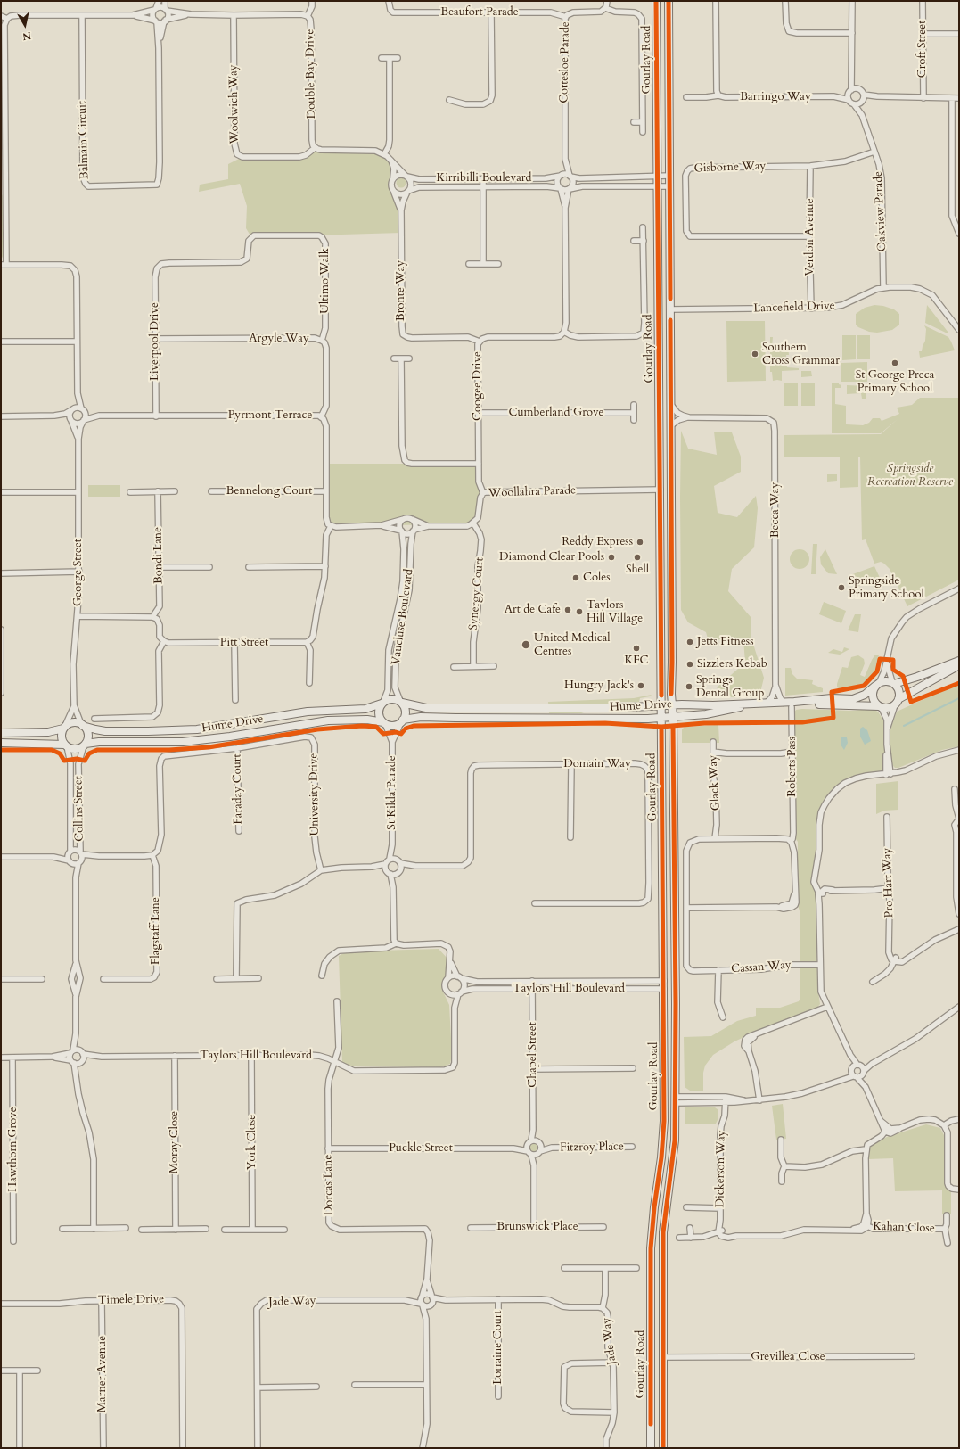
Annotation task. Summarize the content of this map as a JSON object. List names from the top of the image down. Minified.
{"streets":{"main road":["Gourlay Road","Hume Drive","Taylors Hill Boulevard"],"street":["Beaufort Parade","Croft Street","Cottesloe Parade","Double Bay Drive","Barringo Way","Woolwich Way","Balmain Circuit","Gisborne Way","Kirribilli Boulevard","Oakview Parade","Verdon Avenue","Ultimo Walk","Bronte Way","Lancefield Drive","Argyle Way","Liverpool Drive","Coogee Drive","Cumberland Grove","Pyrmont Terrace","Bennelong Court","Woollahra Parade","Becca Way","Bondi Lane","George Street","Synergy Court","Vaucluse Boulevard","Pitt Street","Domain Way","Roberts Pass","Glack Way","Faraday Court","St Kilda Parade","University Drive","Collins Street","Pro Hart Way","Flagstaff Lane","Cassan Way","Chapel Street","Moray Close","York Close","Fitzroy Place","Puckle Street","Hawthorn Grove","Dickerson Way","Dorcas Lane","Brunswick Place","Kahan Close","Timele Drive","Jade Way","Lorraine Court","Grevillea Close","Marner Avenue"]},"crossings":[["Beaufort Parade","Cottesloe Parade"],["Gourlay Road","Lancefield Drive"],["Gourlay Road","Woollahra Parade"],["Gourlay Road","Becca Way"],["Gourlay Road","Hume Drive"],["Gourlay Road","Taylors Hill Boulevard"],["Gourlay Road","Grevillea Close"],["Cottesloe Parade","Kirribilli Boulevard"],["Double Bay Drive","Woolwich Way"],["Double Bay Drive","Balmain Circuit"],["Barringo Way","Oakview Parade"],["Gisborne Way","Oakview Parade"],["Gisborne Way","Verdon Avenue"],["Kirribilli Boulevard","Bronte Way"],["Oakview Parade","Lancefield Drive"],["Verdon Avenue","Lancefield Drive"],["Ultimo Walk","Argyle Way"],["Ultimo Walk","Liverpool Drive"],["Bronte Way","Coogee Drive"],["Argyle Way","Liverpool Drive"],["Argyle Way","Pyrmont Terrace"],["Liverpool Drive","Pyrmont Terrace"],["Coogee Drive","Cumberland Grove"],["Coogee Drive","Woollahra Parade"],["Pyrmont Terrace","Bennelong Court"],["Pyrmont Terrace","George Street"],["Woollahra Parade","Synergy Court"],["Becca Way","Hume Drive"],["George Street","Hume Drive"],["George Street","Collins Street"],["Vaucluse Boulevard","Hume Drive"],["Vaucluse Boulevard","St Kilda Parade"],["Hume Drive","Roberts Pass"],["Hume Drive","St Kilda Parade"],["Hume Drive","Collins Street"],["Domain Way","St Kilda Parade"],["Roberts Pass","Cassan Way"],["Glack Way","Cassan Way"],["Faraday Court","University Drive"],["University Drive","Flagstaff Lane"],["Collins Street","Taylors Hill Boulevard"],["Taylors Hill Boulevard","Chapel Street"],["Taylors Hill Boulevard","Moray Close"],["Taylors Hill Boulevard","York Close"],["Taylors Hill Boulevard","Hawthorn Grove"],["Taylors Hill Boulevard","Dorcas Lane"],["Chapel Street","Fitzroy Place"],["Chapel Street","Puckle Street"],["Fitzroy Place","Puckle Street"],["Puckle Street","Dorcas Lane"],["Dorcas Lane","Jade Way"],["Timele Drive","Marner Avenue"],["Jade Way","Lorraine Court"]],"parks":["Springside Recreation Reserve"],"places":["Southern Cross Grammar","St George Preca Primary School","Reddy Express","Diamond Clear Pools","Shell","Coles","Springside Primary School","Art de Cafe","Taylors Hill Village","Jetts Fitness","United Medical Centres","KFC","Sizzlers Kebab","Hungry Jack's","Springs Dental Group"],"north":"bottom"}
